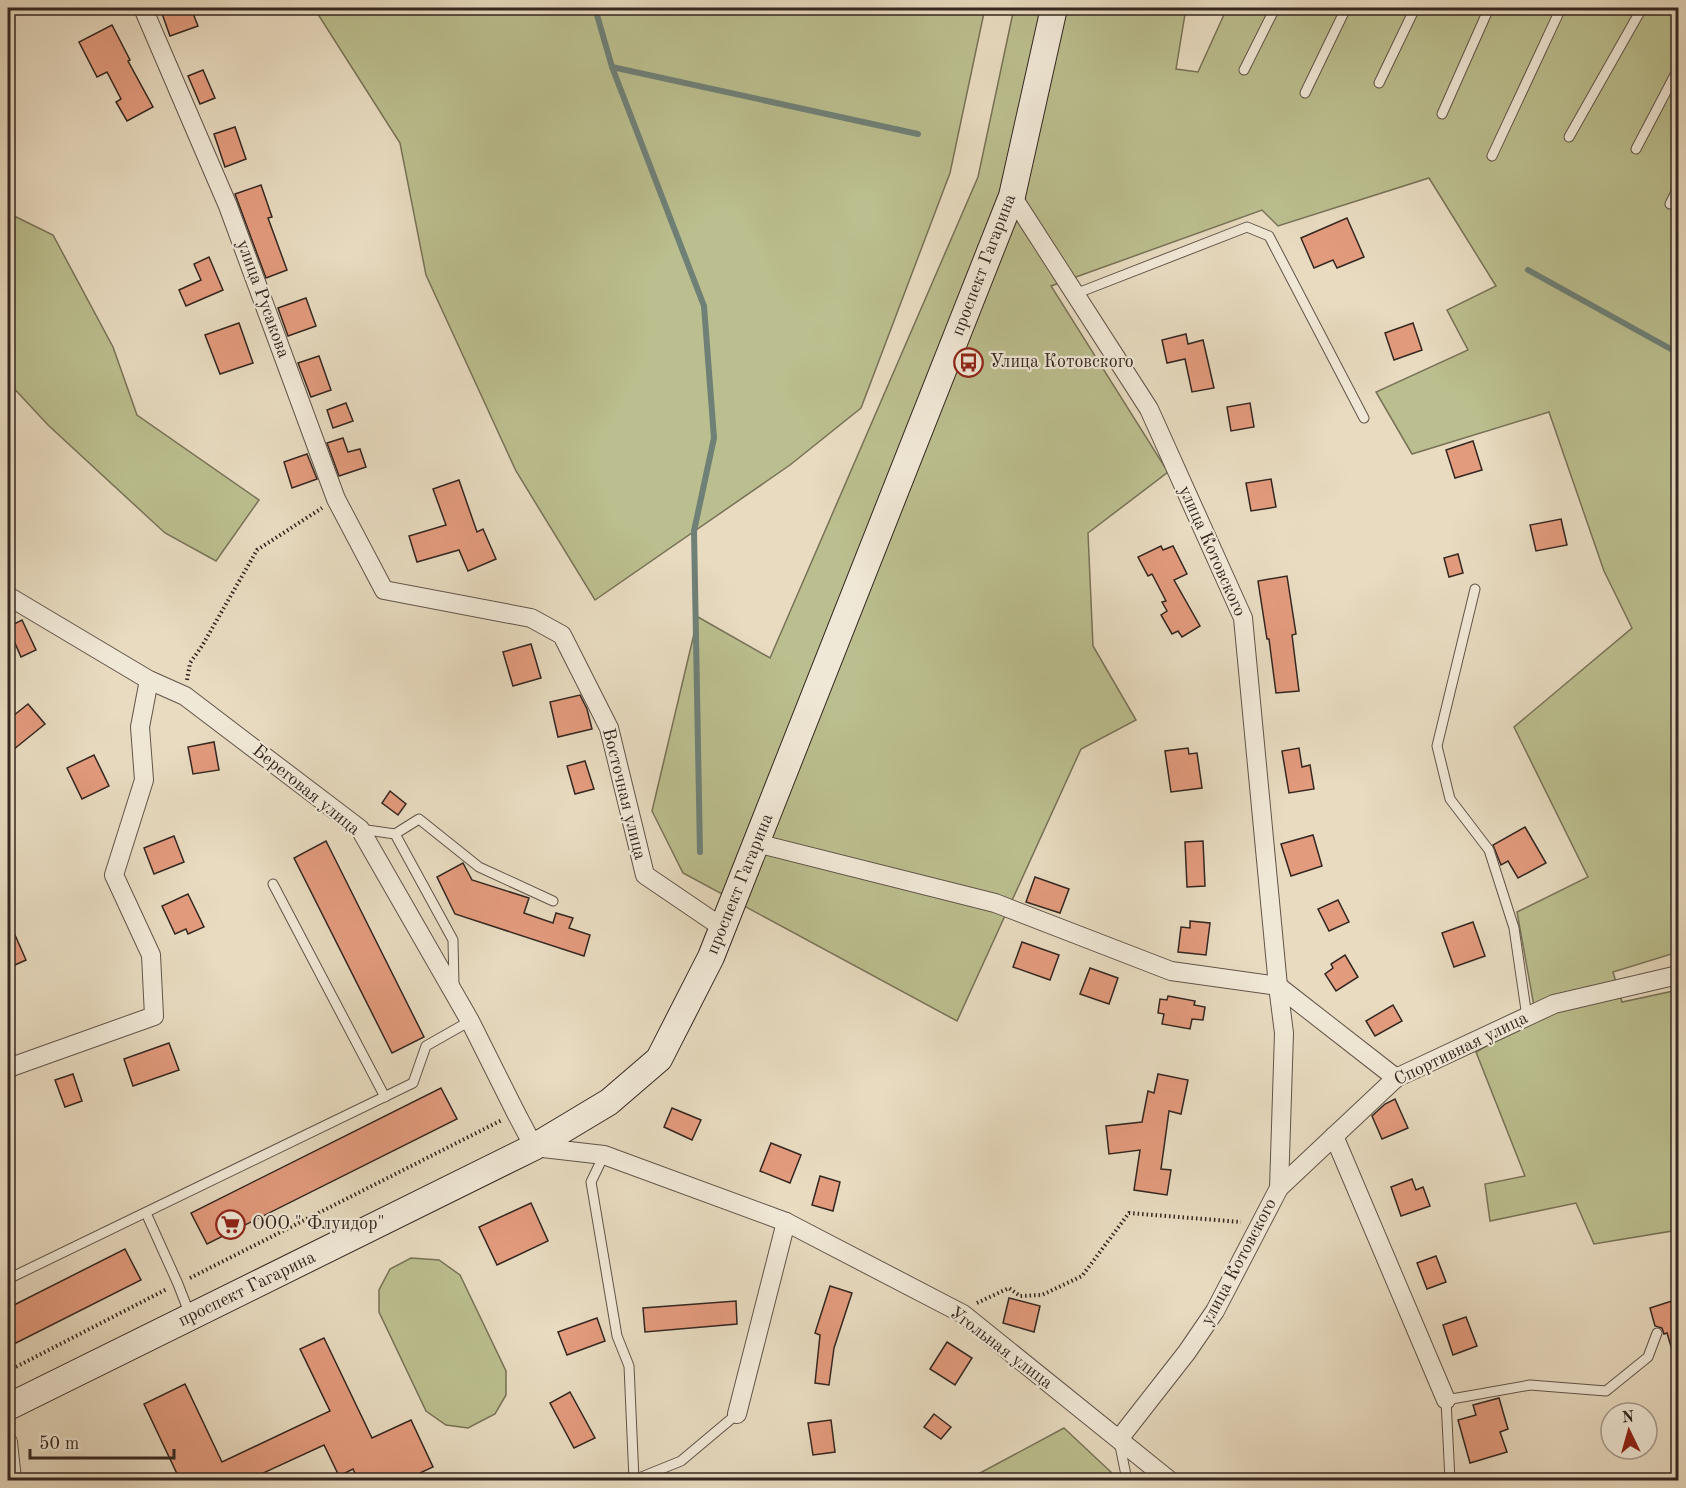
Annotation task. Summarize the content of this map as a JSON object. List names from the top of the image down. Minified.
{"streets":{"main road":["проспект Гагарина"],"street":["улица Русакова","улица Котовского","Береговая улица","Восточная улица","Спортивная улица","Угольная улица"]},"crossings":[["проспект Гагарина","улица Котовского"],["проспект Гагарина","Береговая улица"],["проспект Гагарина","Восточная улица"],["проспект Гагарина","Угольная улица"],["улица Русакова","Восточная улица"],["улица Котовского","Спортивная улица"],["улица Котовского","Угольная улица"],["Береговая улица","Угольная улица"]],"places":{"bus stop":["Улица Котовского"],"supermarket":["ООО \" Флуидор\""]},"scale_bar":"50 m","north":"top"}
